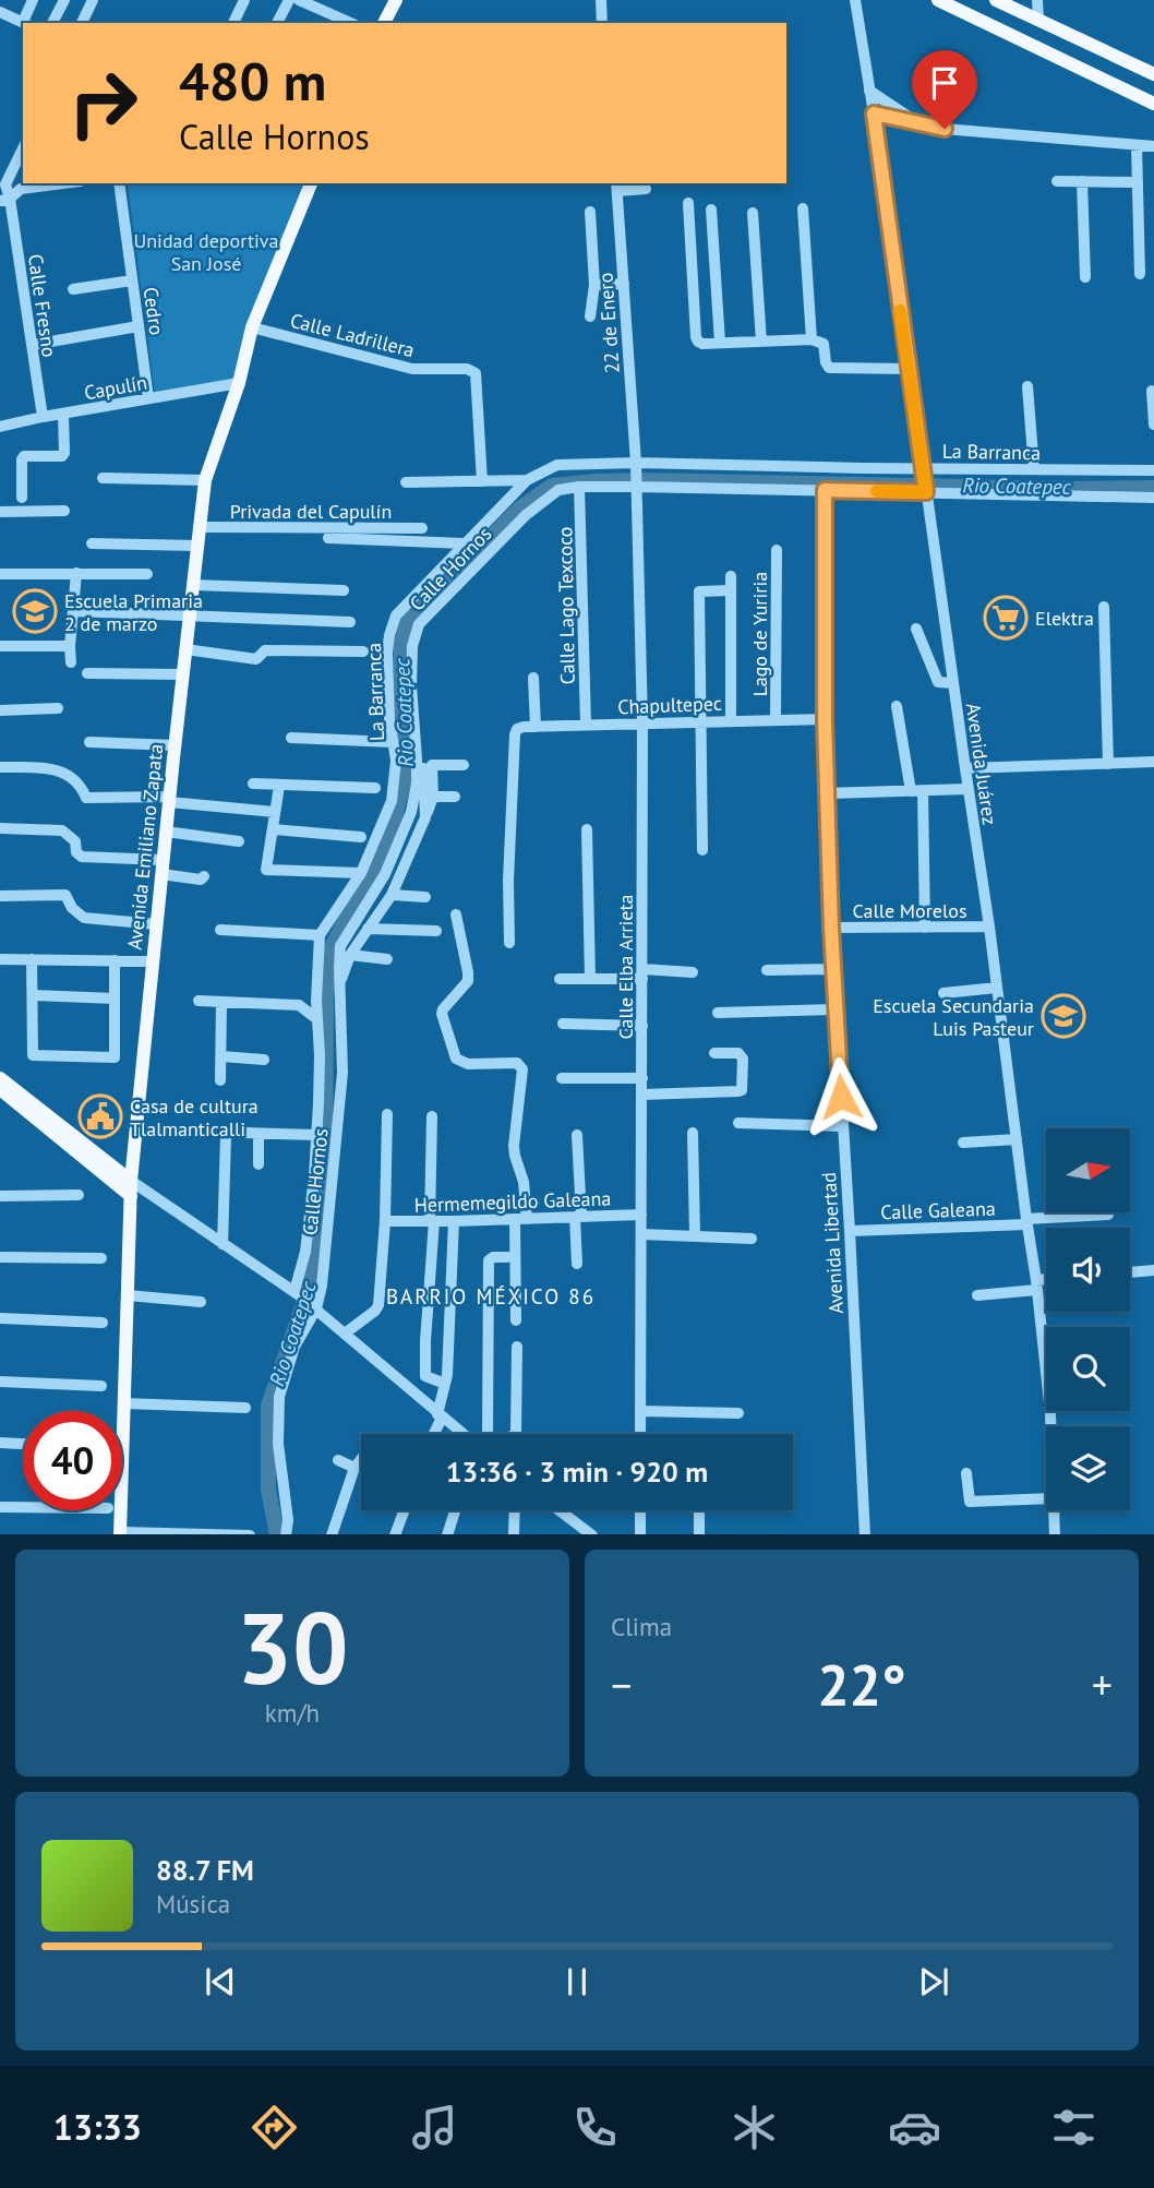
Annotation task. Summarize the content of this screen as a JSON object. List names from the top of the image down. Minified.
{"streets":{"main road":["Avenida Emiliano Zapata"],"street":["Calle Fresno","Cedro","22 de Enero","Calle Ladrillera","Capulín","La Barranca","Privada del Capulín","Calle Hornos","Calle Lago Texcoco","Lago de Yuriria","Chapultepec","Avenida Juárez","Calle Morelos","Calle Elba Arrieta","Hermemegildo Galeana","Calle Galeana","Avenida Libertad"]},"crossings":[["Calle Fresno","Capulín"],["Cedro","Capulín"],["22 de Enero","La Barranca"],["22 de Enero","Calle Hornos"],["22 de Enero","Calle Elba Arrieta"],["Calle Ladrillera","Avenida Emiliano Zapata"],["Capulín","Avenida Emiliano Zapata"],["La Barranca","Avenida Juárez"],["Privada del Capulín","Avenida Emiliano Zapata"],["Calle Hornos","Calle Lago Texcoco"],["Calle Hornos","Avenida Juárez"],["Calle Hornos","Calle Elba Arrieta"],["Calle Hornos","Avenida Libertad"],["Calle Lago Texcoco","Chapultepec"],["Lago de Yuriria","Chapultepec"],["Chapultepec","Calle Elba Arrieta"],["Chapultepec","Avenida Libertad"],["Avenida Juárez","Calle Morelos"],["Avenida Juárez","Calle Galeana"],["Calle Morelos","Avenida Libertad"],["Calle Elba Arrieta","Hermemegildo Galeana"],["Calle Galeana","Avenida Libertad"]],"districts":["BARRIO MÉXICO 86"],"water":["Rio Coatepec"],"parks":["Unidad deportiva San José"],"places":{"school or university":["Escuela Primaria 2 de marzo","Escuela Secundaria Luis Pasteur"],"supermarket":["Elektra"],"public building":["Casa de cultura Tlalmanticalli"]},"north":"right","page":{"turn":["480 m","Calle Hornos"],"limit":"40","trip":"13:36 · 3 min · 920 m","tile":[["30","km/h"],"Clima"],"heat":["−","22°","+"],"song":["88.7 FM","Música"],"tabs":"13:33"}}
